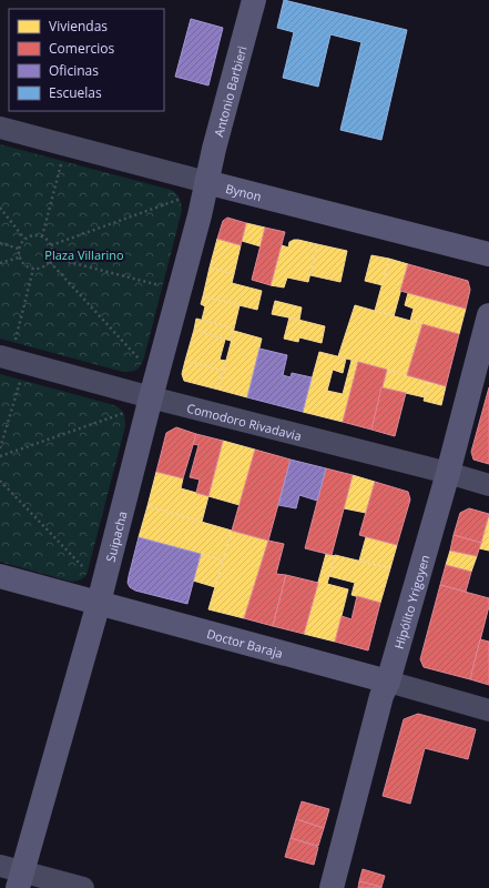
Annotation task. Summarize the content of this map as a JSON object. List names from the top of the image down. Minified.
{"streets":{"street":["Antonio Barbieri","Bynon","Comodoro Rivadavia","Suipacha","Hipólito Yrigoyen","Doctor Baraja"]},"crossings":[["Antonio Barbieri","Bynon"],["Antonio Barbieri","Suipacha"],["Bynon","Suipacha"],["Comodoro Rivadavia","Suipacha"],["Comodoro Rivadavia","Hipólito Yrigoyen"],["Suipacha","Doctor Baraja"],["Hipólito Yrigoyen","Doctor Baraja"]],"parks":["Plaza Villarino"],"legend":["Viviendas","Comercios","Oficinas","Escuelas"]}
